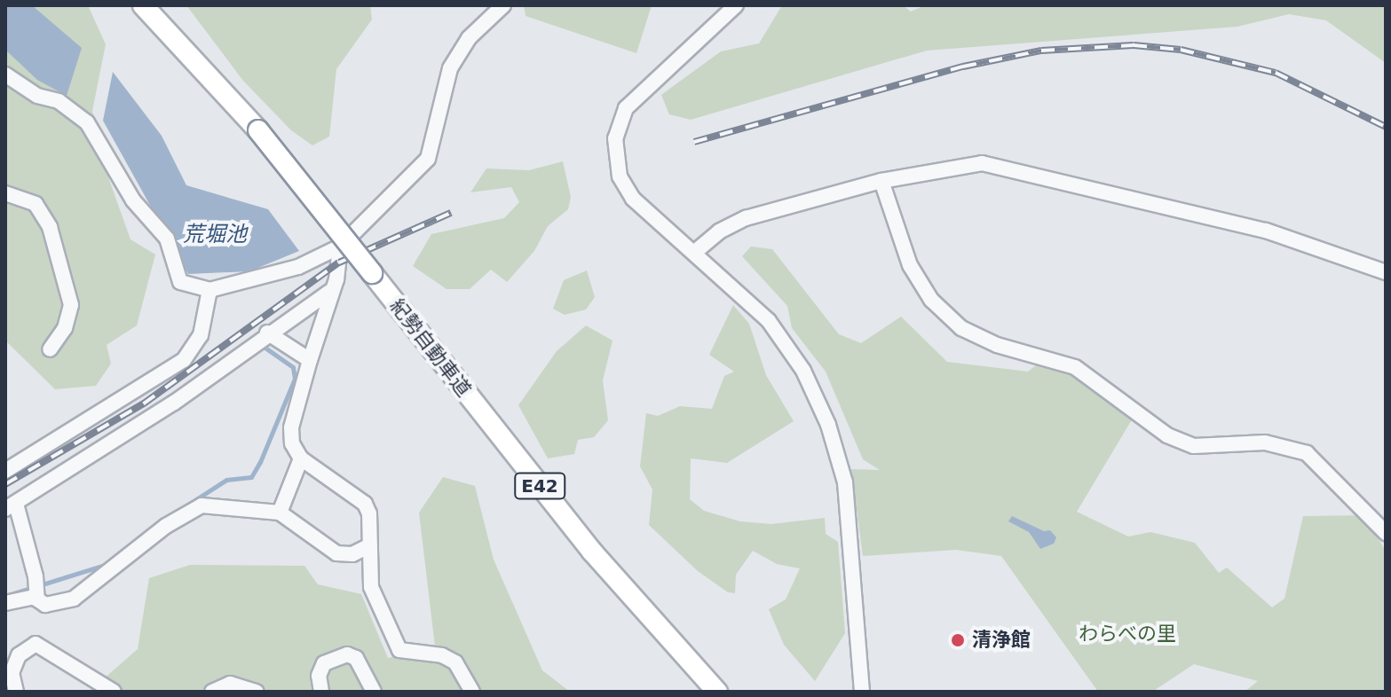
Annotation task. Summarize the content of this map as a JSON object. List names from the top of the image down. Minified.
{"streets":{"highway":["紀勢自動車道","E42"]},"water":["荒堀池"],"parks":["わらべの里"],"places":["清浄館"]}
